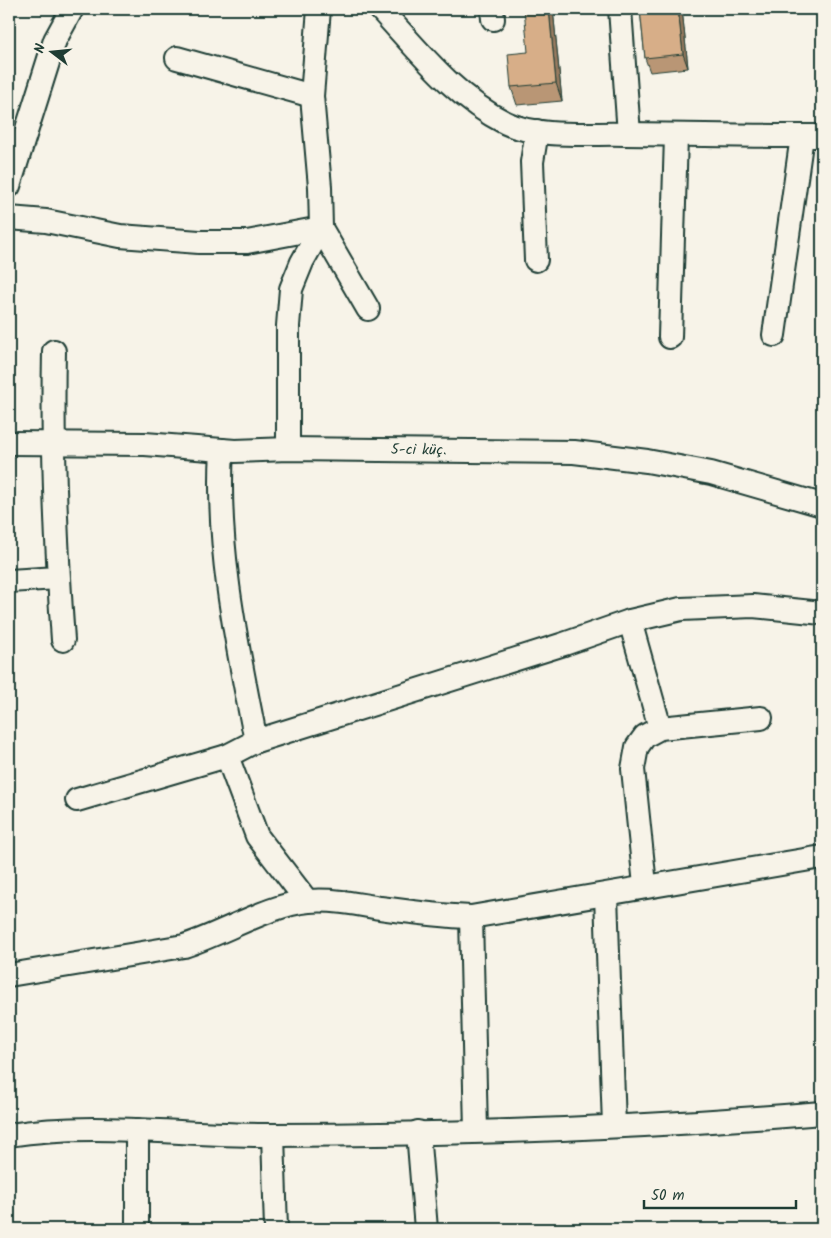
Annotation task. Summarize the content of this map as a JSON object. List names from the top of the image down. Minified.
{"streets":{"street":["5-ci küç."]},"scale_bar":"50 m","north":"left"}
